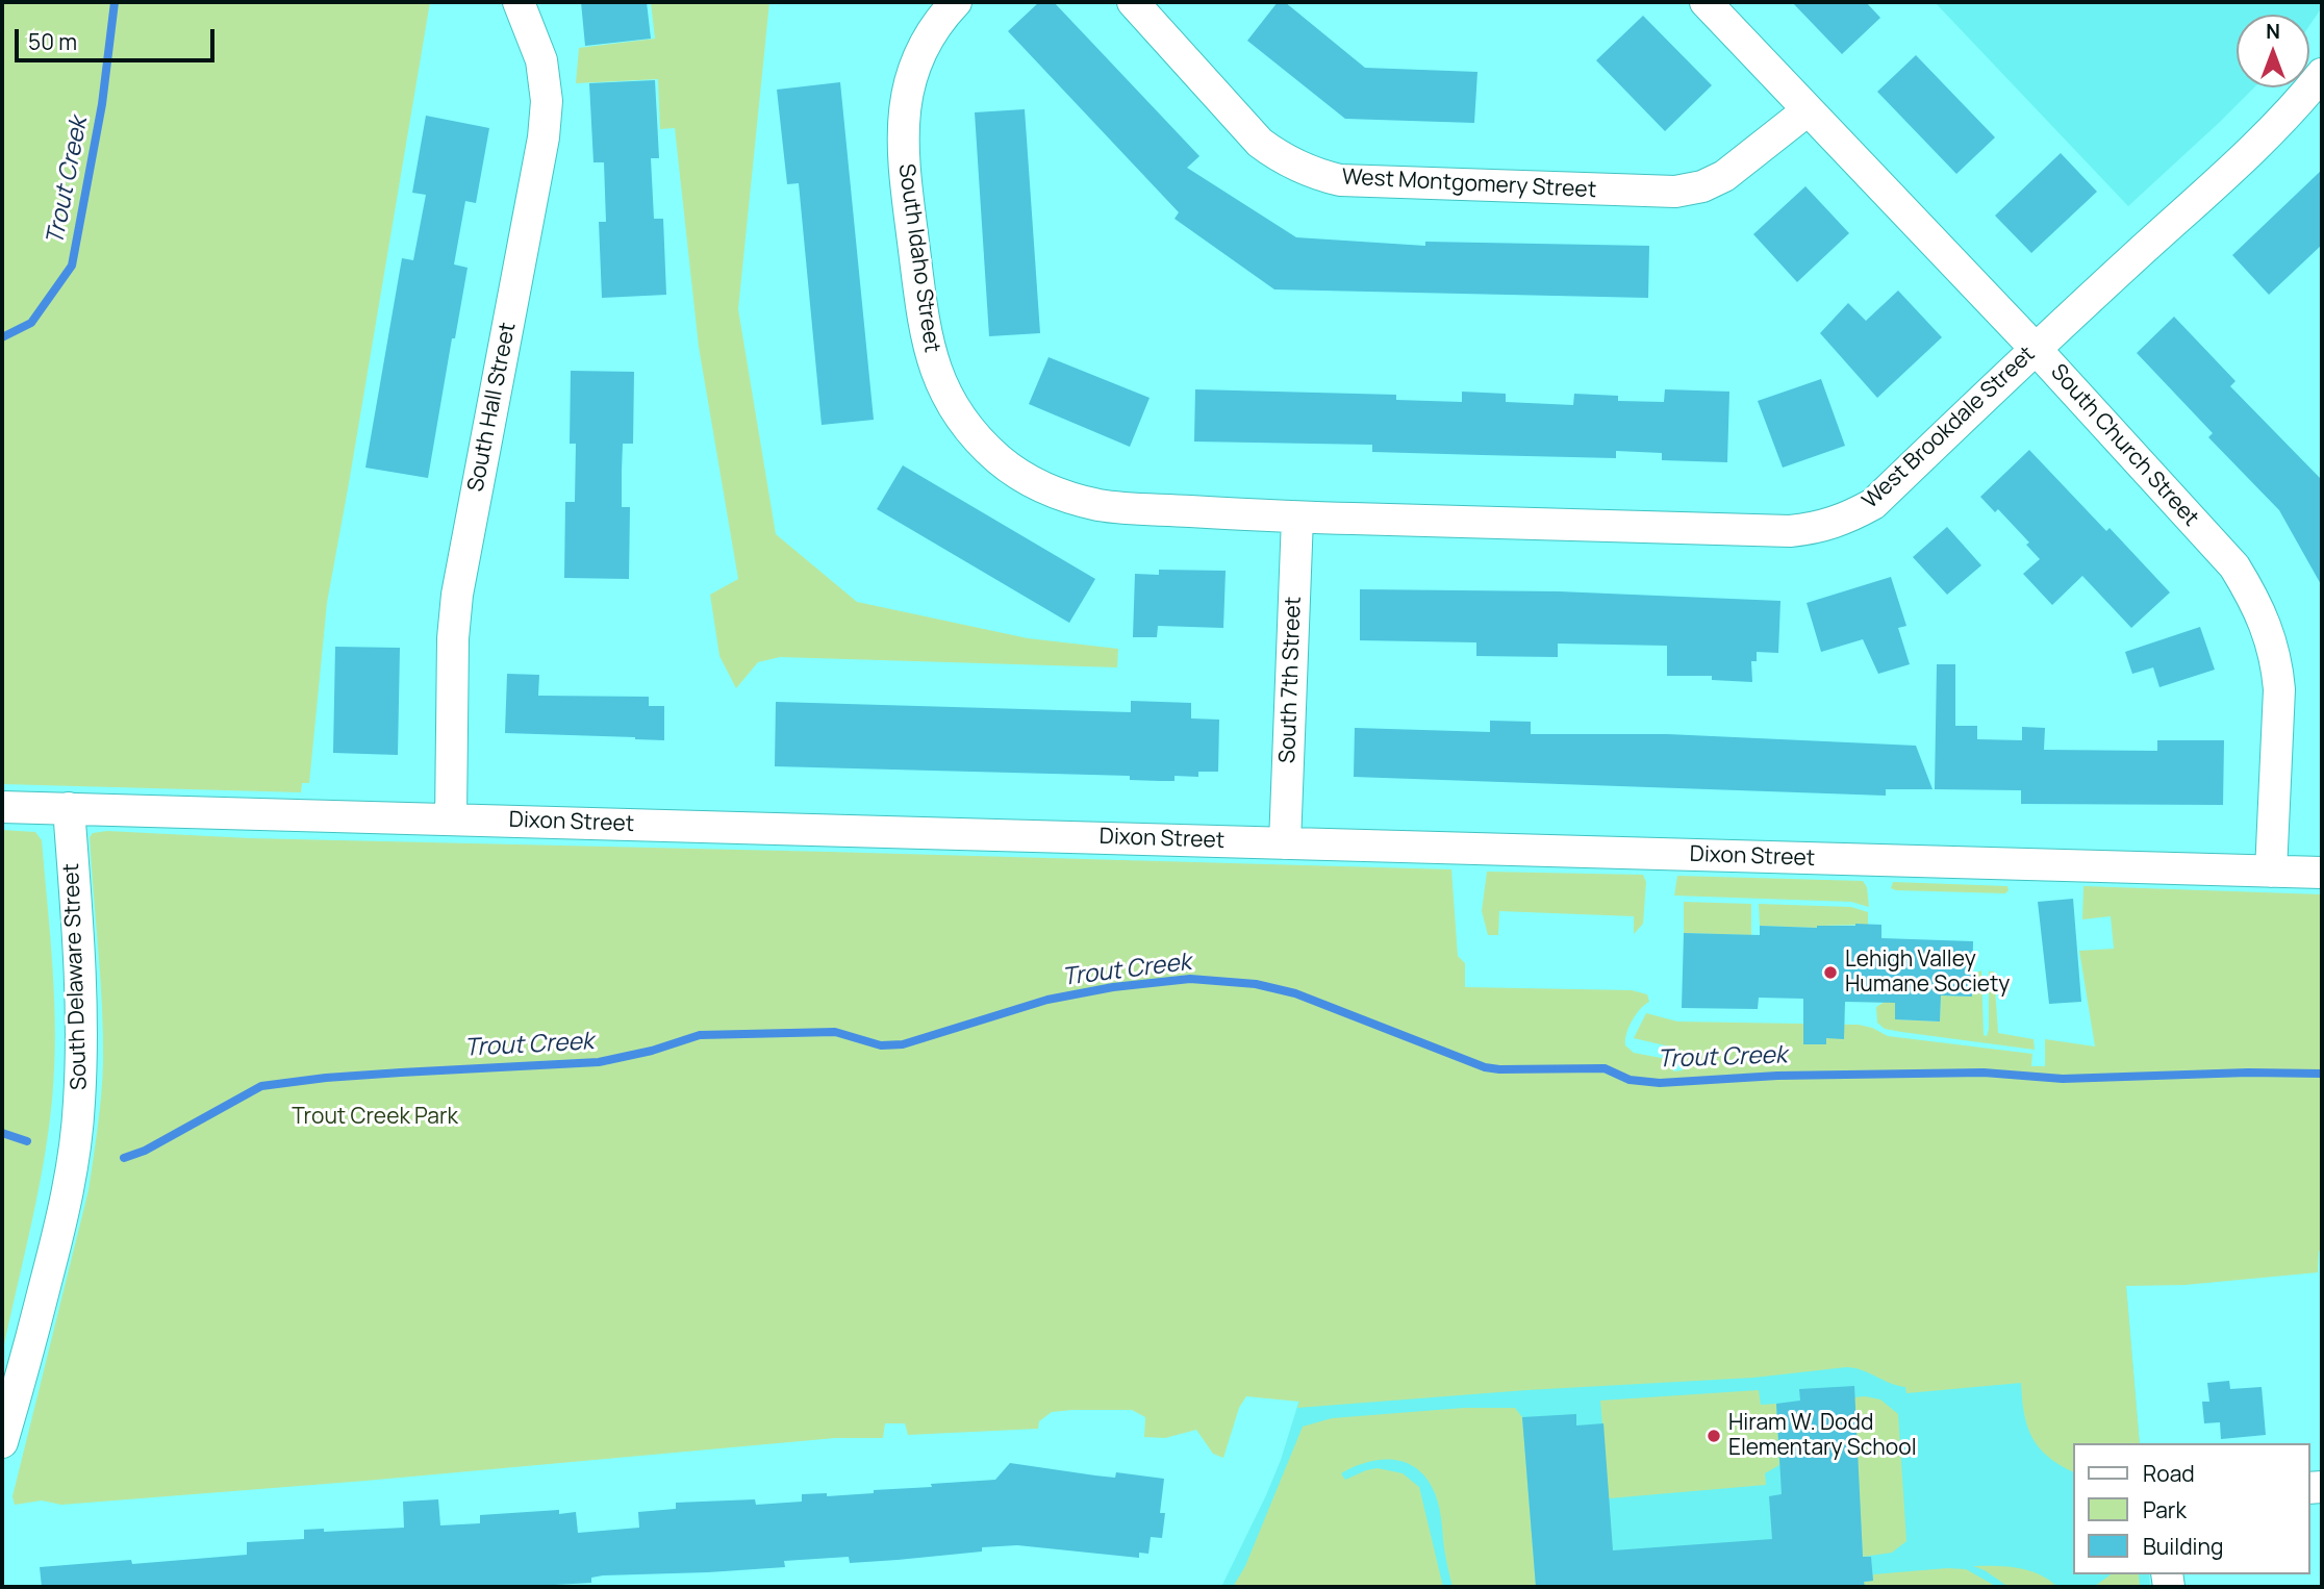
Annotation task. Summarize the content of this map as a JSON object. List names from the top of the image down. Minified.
{"streets":{"street":["West Montgomery Street","South Idaho Street","South Hall Street","West Brookdale Street","South Church Street","South 7th Street","Dixon Street","South Delaware Street"]},"crossings":[["West Montgomery Street","South Church Street"],["South Idaho Street","West Brookdale Street"],["South Idaho Street","South 7th Street"],["South Hall Street","Dixon Street"],["West Brookdale Street","South Church Street"],["West Brookdale Street","South 7th Street"],["South Church Street","Dixon Street"],["South 7th Street","Dixon Street"],["Dixon Street","South Delaware Street"]],"water":["Trout Creek"],"parks":["Trout Creek Park"],"places":["Lehigh Valley Humane Society","Hiram W. Dodd Elementary School"],"legend":["Road","Park","Building"],"scale_bar":"50 m","north":"top"}
